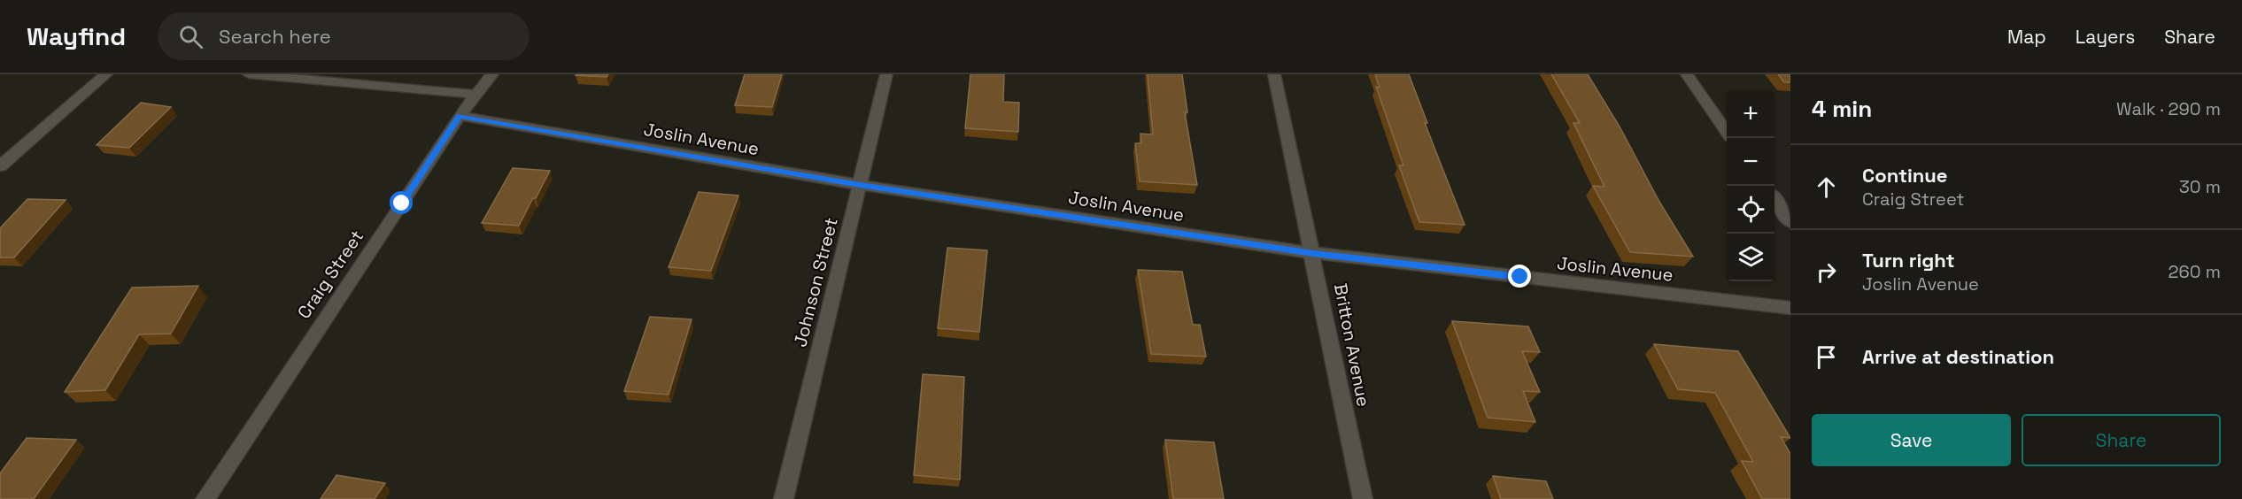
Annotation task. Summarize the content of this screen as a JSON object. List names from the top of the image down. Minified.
{"streets":{"street":["Joslin Avenue","Craig Street","Johnson Street","Britton Avenue"]},"crossings":[["Joslin Avenue","Craig Street"],["Joslin Avenue","Johnson Street"],["Joslin Avenue","Britton Avenue"]],"page":{"header":"Wayfind","search":"Search here","nav":["Map","Layers","Share"],"heading":["4 min","Walk · 290 m"],"map_buttons":["+","−"],"list":[["Continue","Craig Street","30 m"],["Turn right","Joslin Avenue","260 m"],"Arrive at destination"],"buttons":["Save","Share"]}}
